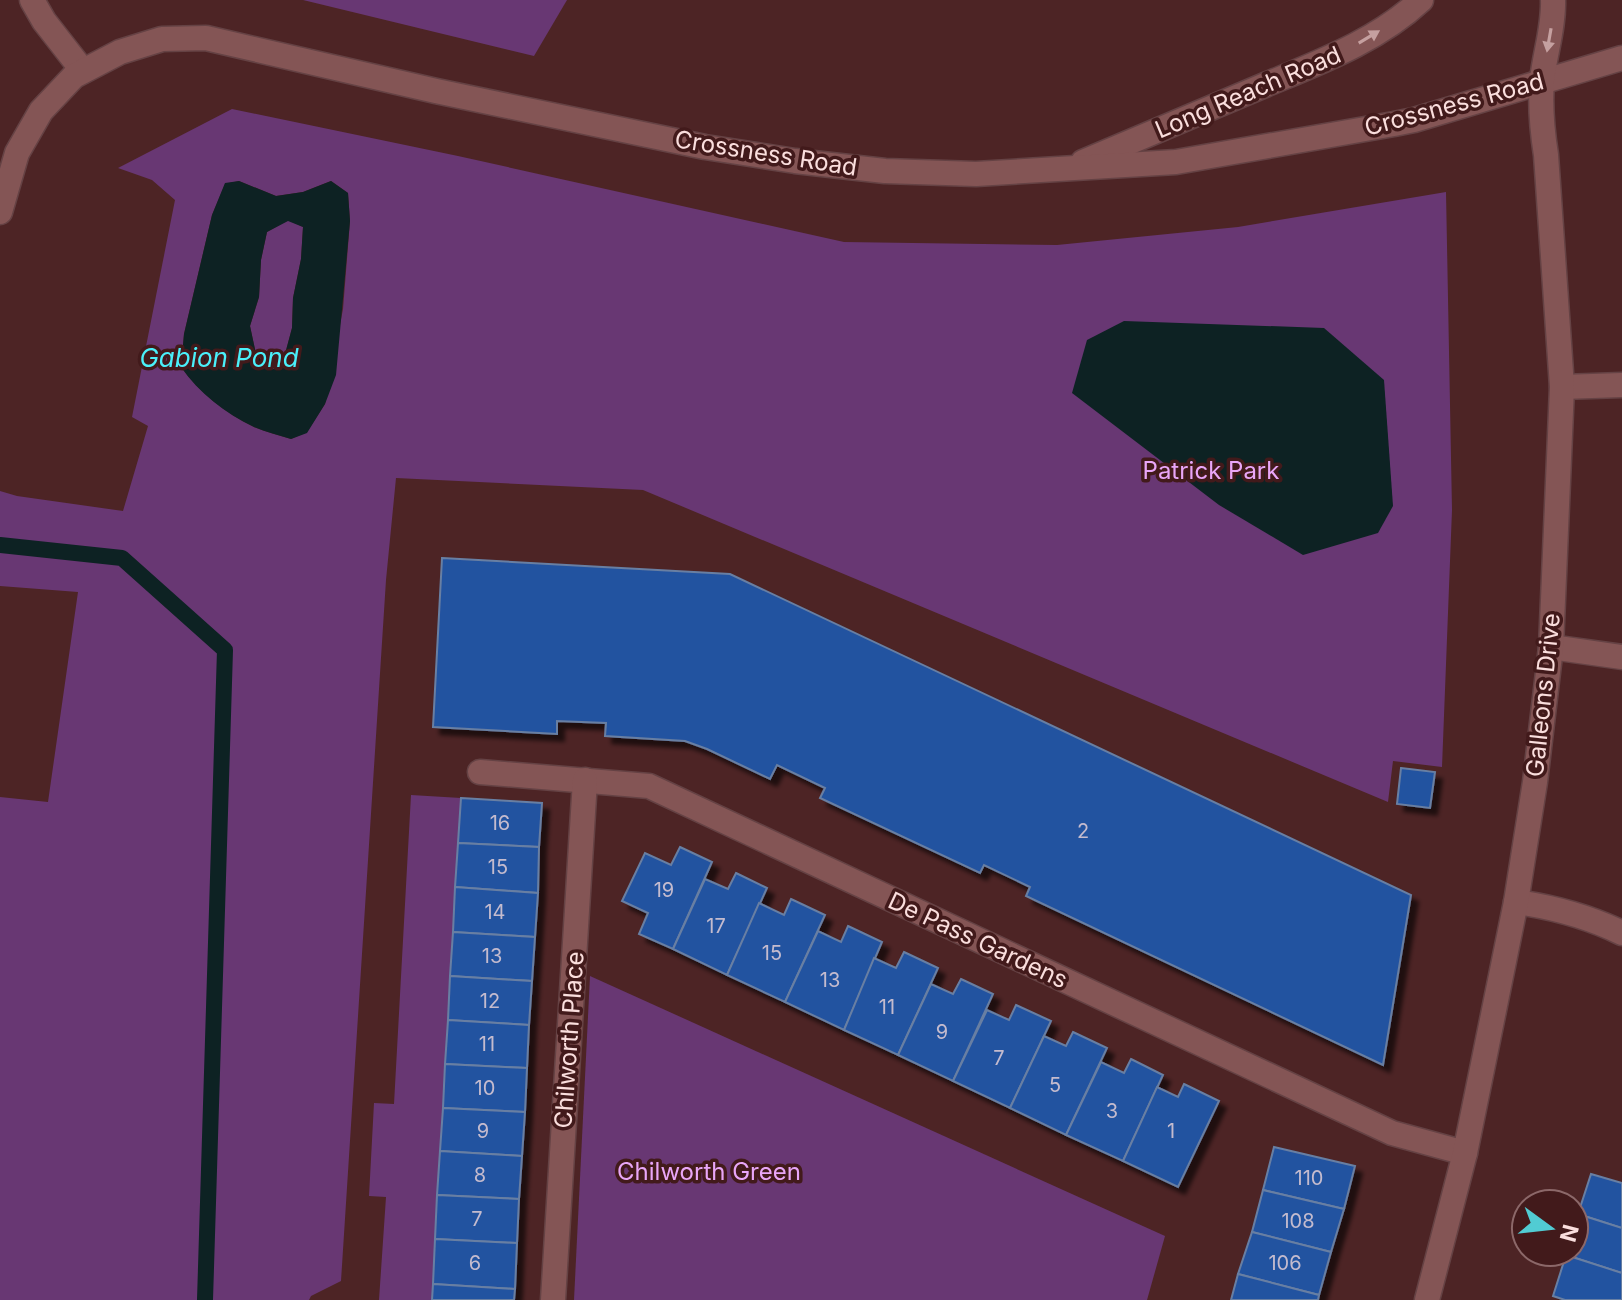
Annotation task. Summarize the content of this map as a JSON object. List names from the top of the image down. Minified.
{"streets":{"street":["Long Reach Road","Crossness Road","Galleons Drive","De Pass Gardens","Chilworth Place"]},"crossings":[["Long Reach Road","Crossness Road"],["Crossness Road","Galleons Drive"],["Galleons Drive","De Pass Gardens"],["De Pass Gardens","Chilworth Place"]],"one_way":["Long Reach Road"],"water":["Gabion Pond"],"parks":["Patrick Park","Chilworth Green"],"house_numbers":["16","2","15","19","14","17","15","13","13","12","11","9","11","7","5","10","3","9","1","8","110","7","108","6","106"],"north":"right"}
